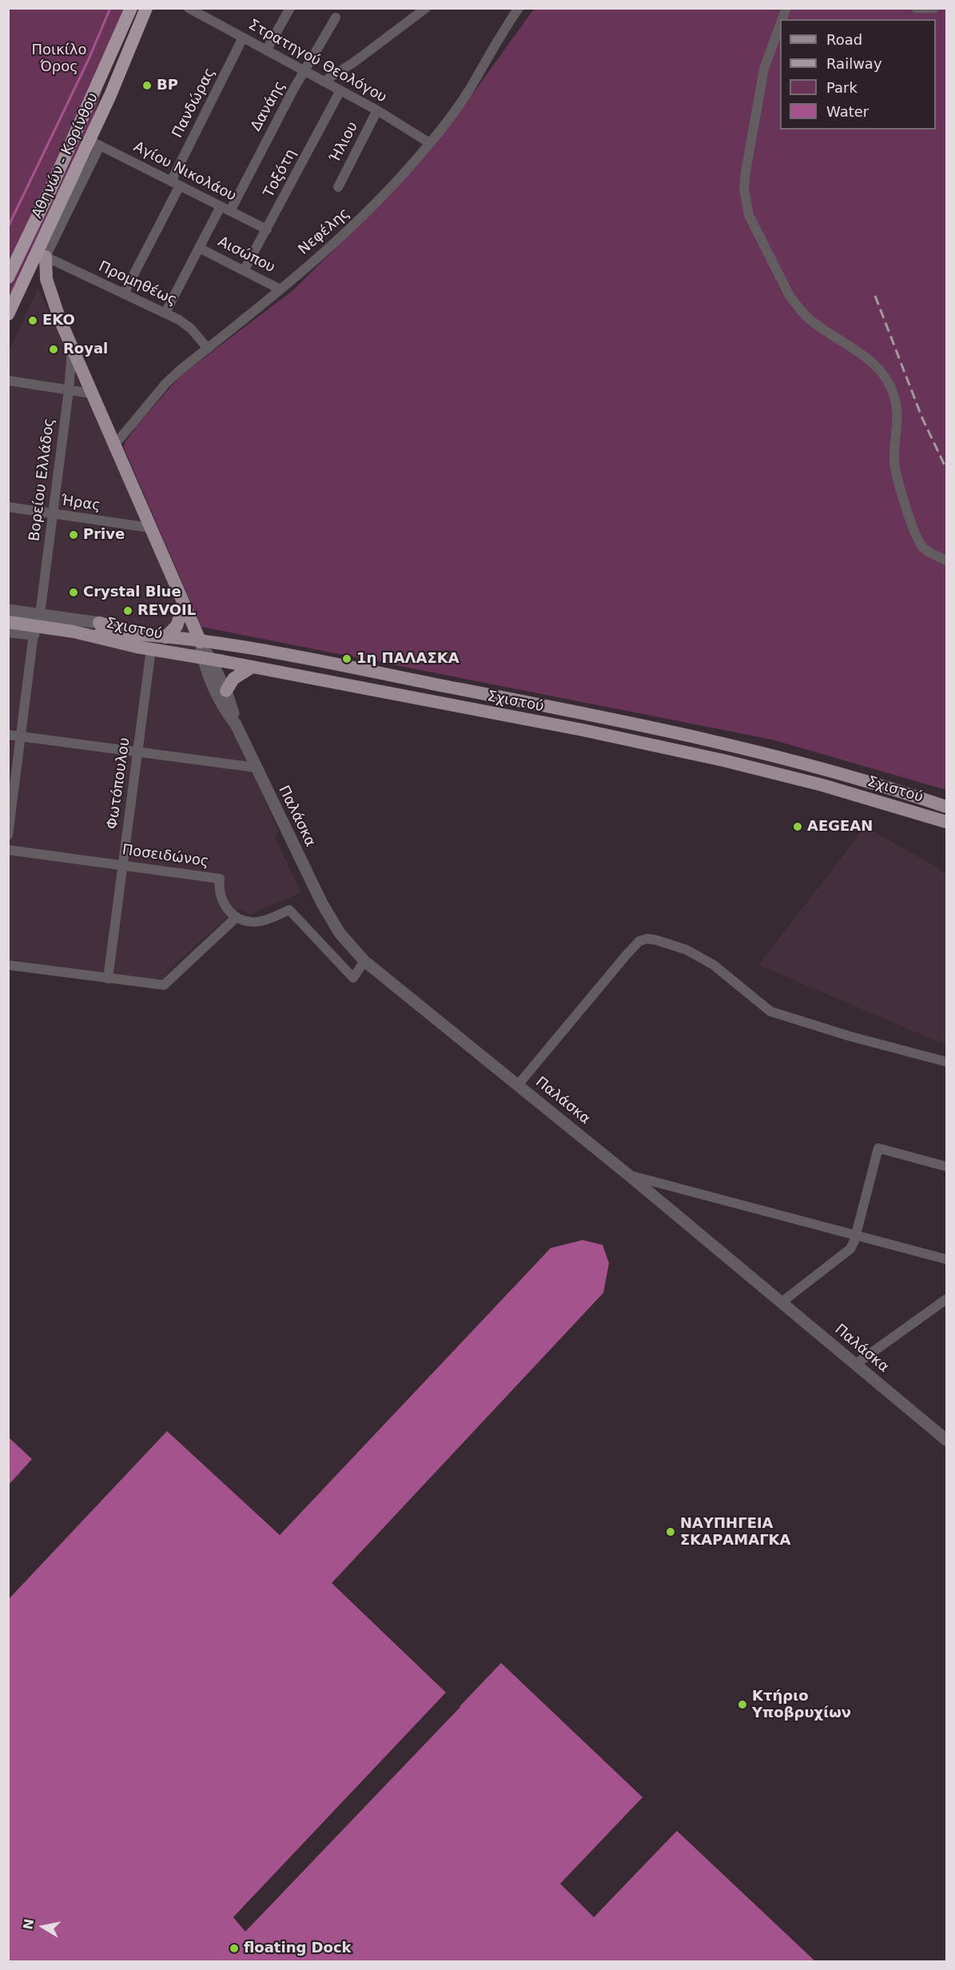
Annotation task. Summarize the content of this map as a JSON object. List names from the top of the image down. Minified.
{"streets":{"highway":["Αθηνών - Κορίνθου"],"main road":["Σχιστού"],"street":["Στρατηγού Θεολόγου","Πανδώρας","Δανάης","Ήλιου","Αγίου Νικολάου","Τοξότη","Νεφέλης","Αισώπου","Προμηθέως","Βορείου Ελλάδος","Ήρας","Φωτόπουλου","Παλάσκα","Ποσειδώνος"]},"crossings":[["Στρατηγού Θεολόγου","Πανδώρας"],["Στρατηγού Θεολόγου","Δανάης"],["Στρατηγού Θεολόγου","Ήλιου"],["Στρατηγού Θεολόγου","Τοξότη"],["Στρατηγού Θεολόγου","Νεφέλης"],["Πανδώρας","Αγίου Νικολάου"],["Πανδώρας","Προμηθέως"],["Δανάης","Αγίου Νικολάου"],["Αθηνών - Κορίνθου","Αγίου Νικολάου"],["Αγίου Νικολάου","Τοξότη"],["Τοξότη","Αισώπου"],["Νεφέλης","Αισώπου"],["Νεφέλης","Προμηθέως"],["Βορείου Ελλάδος","Ήρας"],["Βορείου Ελλάδος","Σχιστού"],["Σχιστού","Φωτόπουλου"],["Σχιστού","Παλάσκα"],["Φωτόπουλου","Ποσειδώνος"]],"parks":["Ποικίλο Όρος"],"places":["BP","EKO","Royal","Prive","Crystal Blue","REVOIL","1η ΠΑΛΑΣΚΑ","AEGEAN","ΝΑΥΠΗΓΕΙΑ ΣΚΑΡΑΜΑΓΚΑ","Κτήριο Υποβρυχίων","floating Dock"],"legend":["Road","Railway","Park","Water"],"north":"left"}
